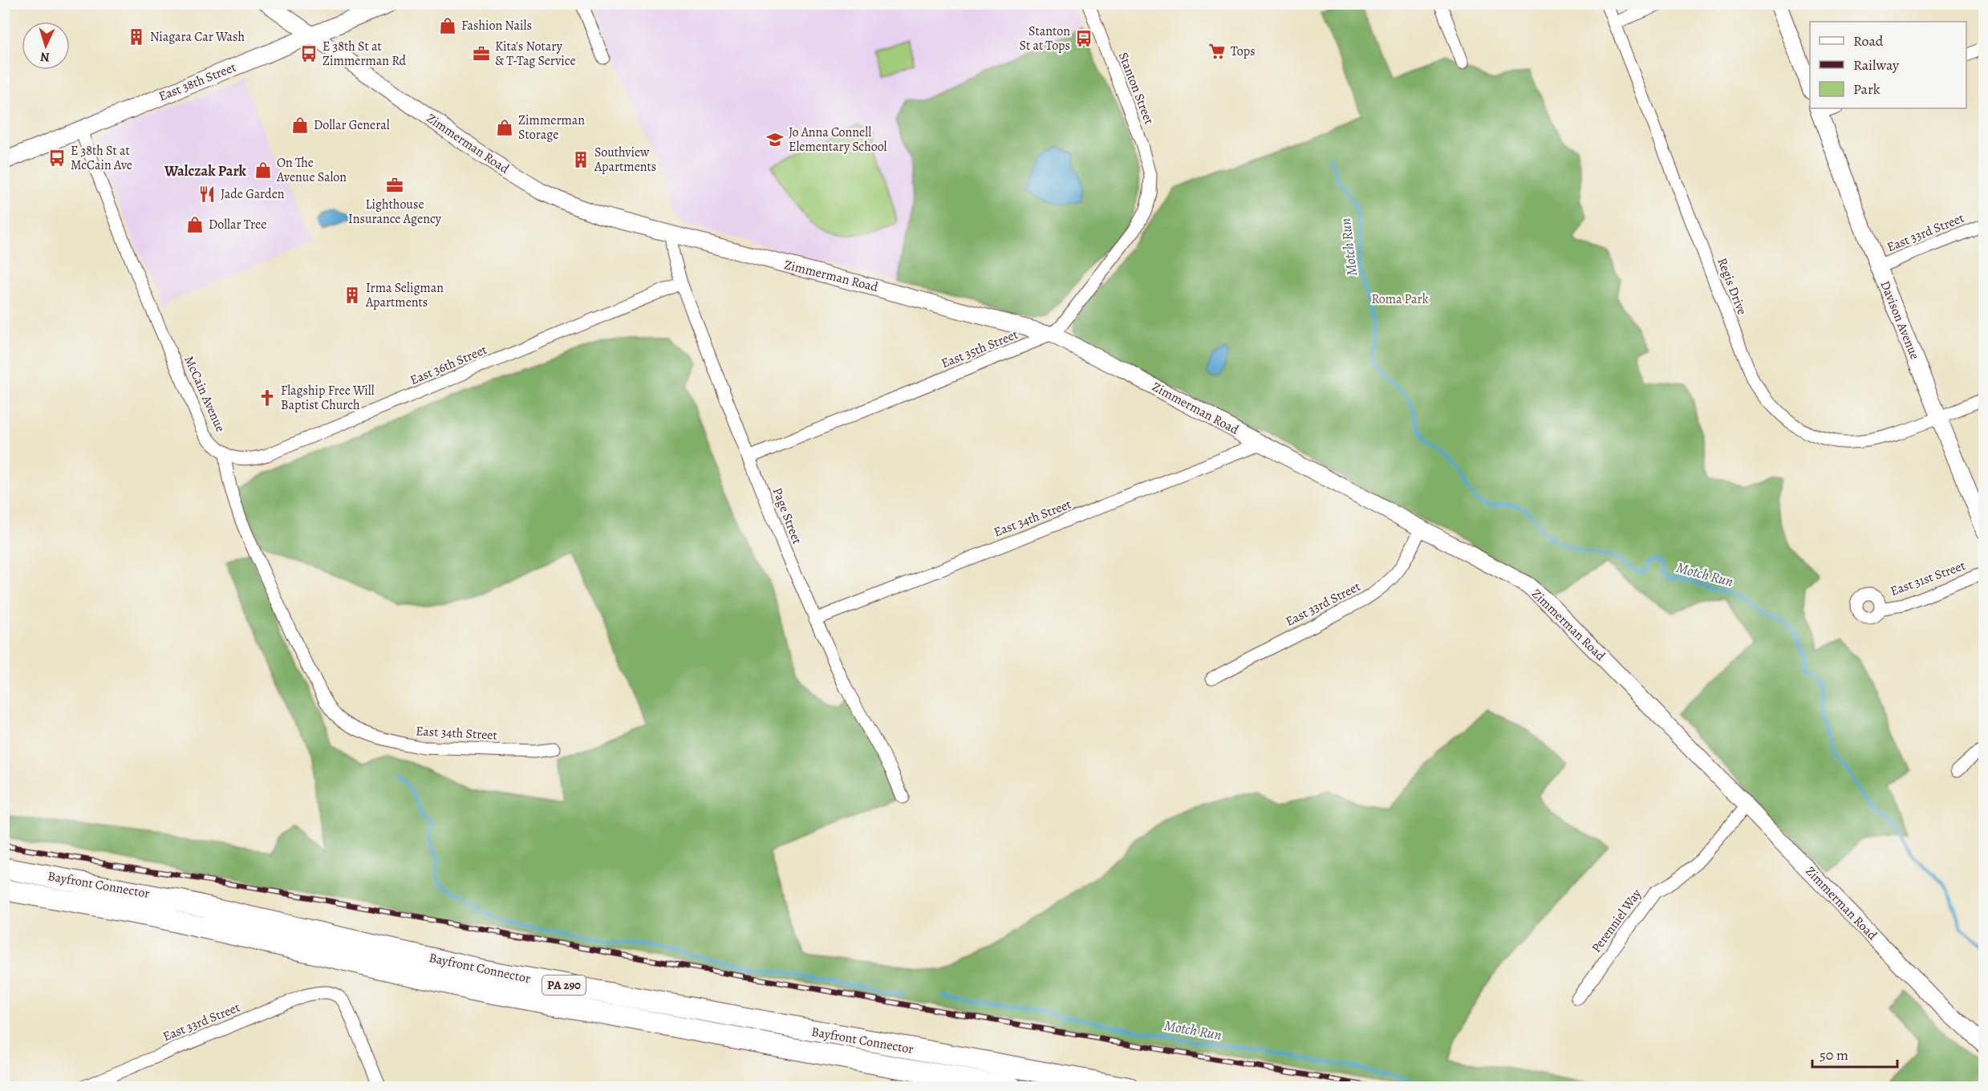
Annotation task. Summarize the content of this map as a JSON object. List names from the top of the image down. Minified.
{"streets":{"highway":["Bayfront Connector","PA 290"],"main road":["East 38th Street"],"street":["Stanton Street","Zimmerman Road","East 33rd Street","Regis Drive","Davison Avenue","East 35th Street","East 36th Street","McCain Avenue","Page Street","East 34th Street","East 31st Street","Perenniel Way"]},"crossings":[["East 38th Street","Zimmerman Road"],["East 38th Street","McCain Avenue"],["Stanton Street","East 35th Street"],["Zimmerman Road","East 33rd Street"],["Zimmerman Road","East 35th Street"],["Zimmerman Road","Page Street"],["Zimmerman Road","East 34th Street"],["Zimmerman Road","Perenniel Way"],["East 33rd Street","Davison Avenue"],["Regis Drive","Davison Avenue"],["East 35th Street","Page Street"],["East 36th Street","McCain Avenue"],["East 36th Street","Page Street"],["East 36th Street","East 34th Street"],["McCain Avenue","East 34th Street"],["Page Street","East 34th Street"]],"districts":["Walczak Park"],"water":["Motch Run"],"parks":["Roma Park"],"places":{"shop":["Fashion Nails","Dollar General","Zimmerman Storage","On The Avenue Salon","Dollar Tree"],"building":["Niagara Car Wash","Southview Apartments","Irma Seligman Apartments"],"bus stop":["Stanton St at Tops","E 38th St at Zimmerman Rd","E 38th St at McCain Ave"],"supermarket":["Tops"],"office":["Kita's Notary & T-Tag Service","Lighthouse Insurance Agency"],"school or university":["Jo Anna Connell Elementary School"],"restaurant":["Jade Garden"],"church":["Flagship Free Will Baptist Church"]},"legend":["Road","Railway","Park"],"scale_bar":"50 m","north":"bottom"}
